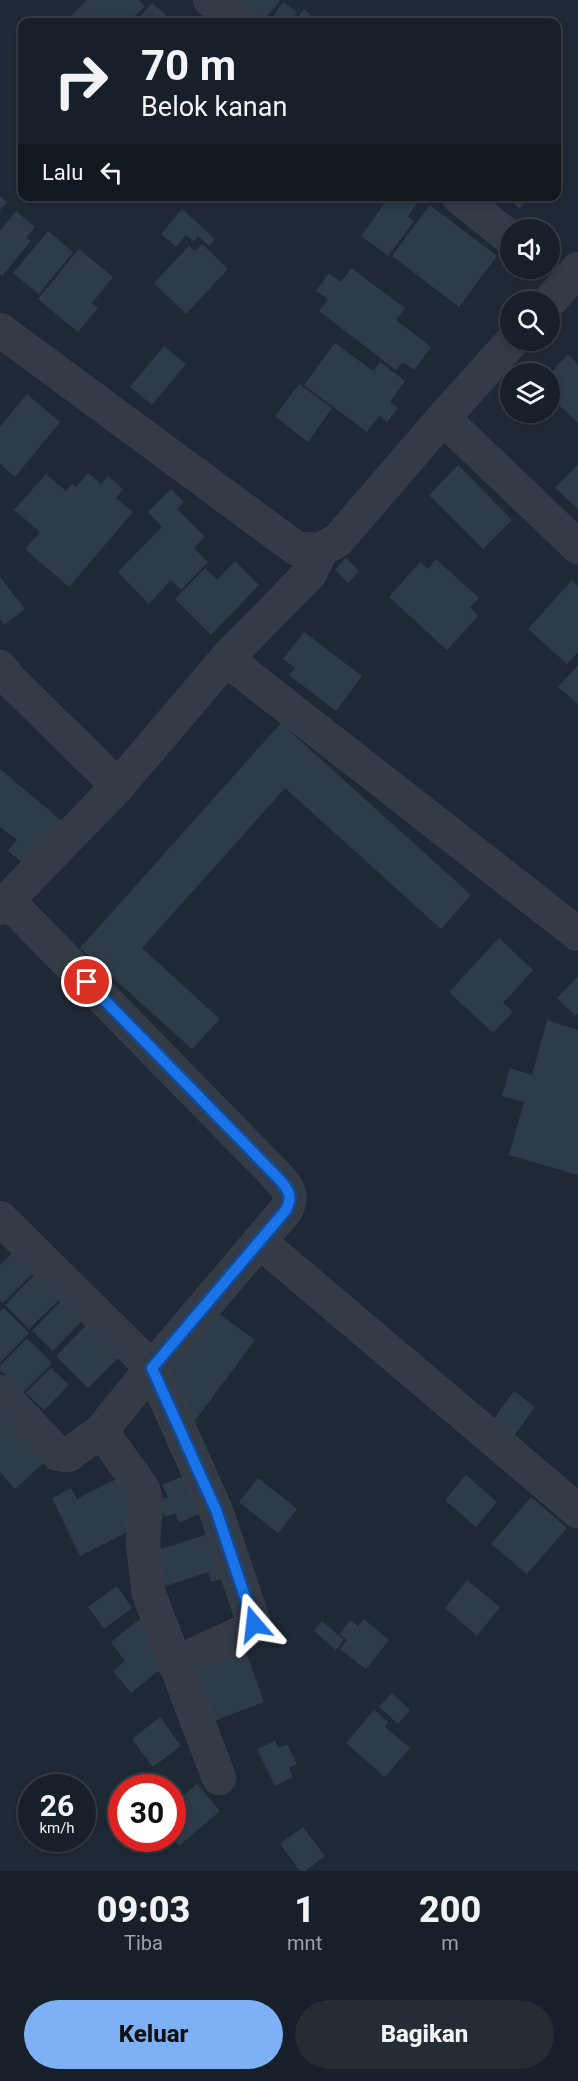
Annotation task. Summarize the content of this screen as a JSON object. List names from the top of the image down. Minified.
{"page":{"turn":["70 m","Belok kanan"],"then":"Lalu","speed":"26 km/h","limit":"30","eta":["09:03","Tiba","1","mnt","200","m"],"buttons":["Keluar","Bagikan"]}}
